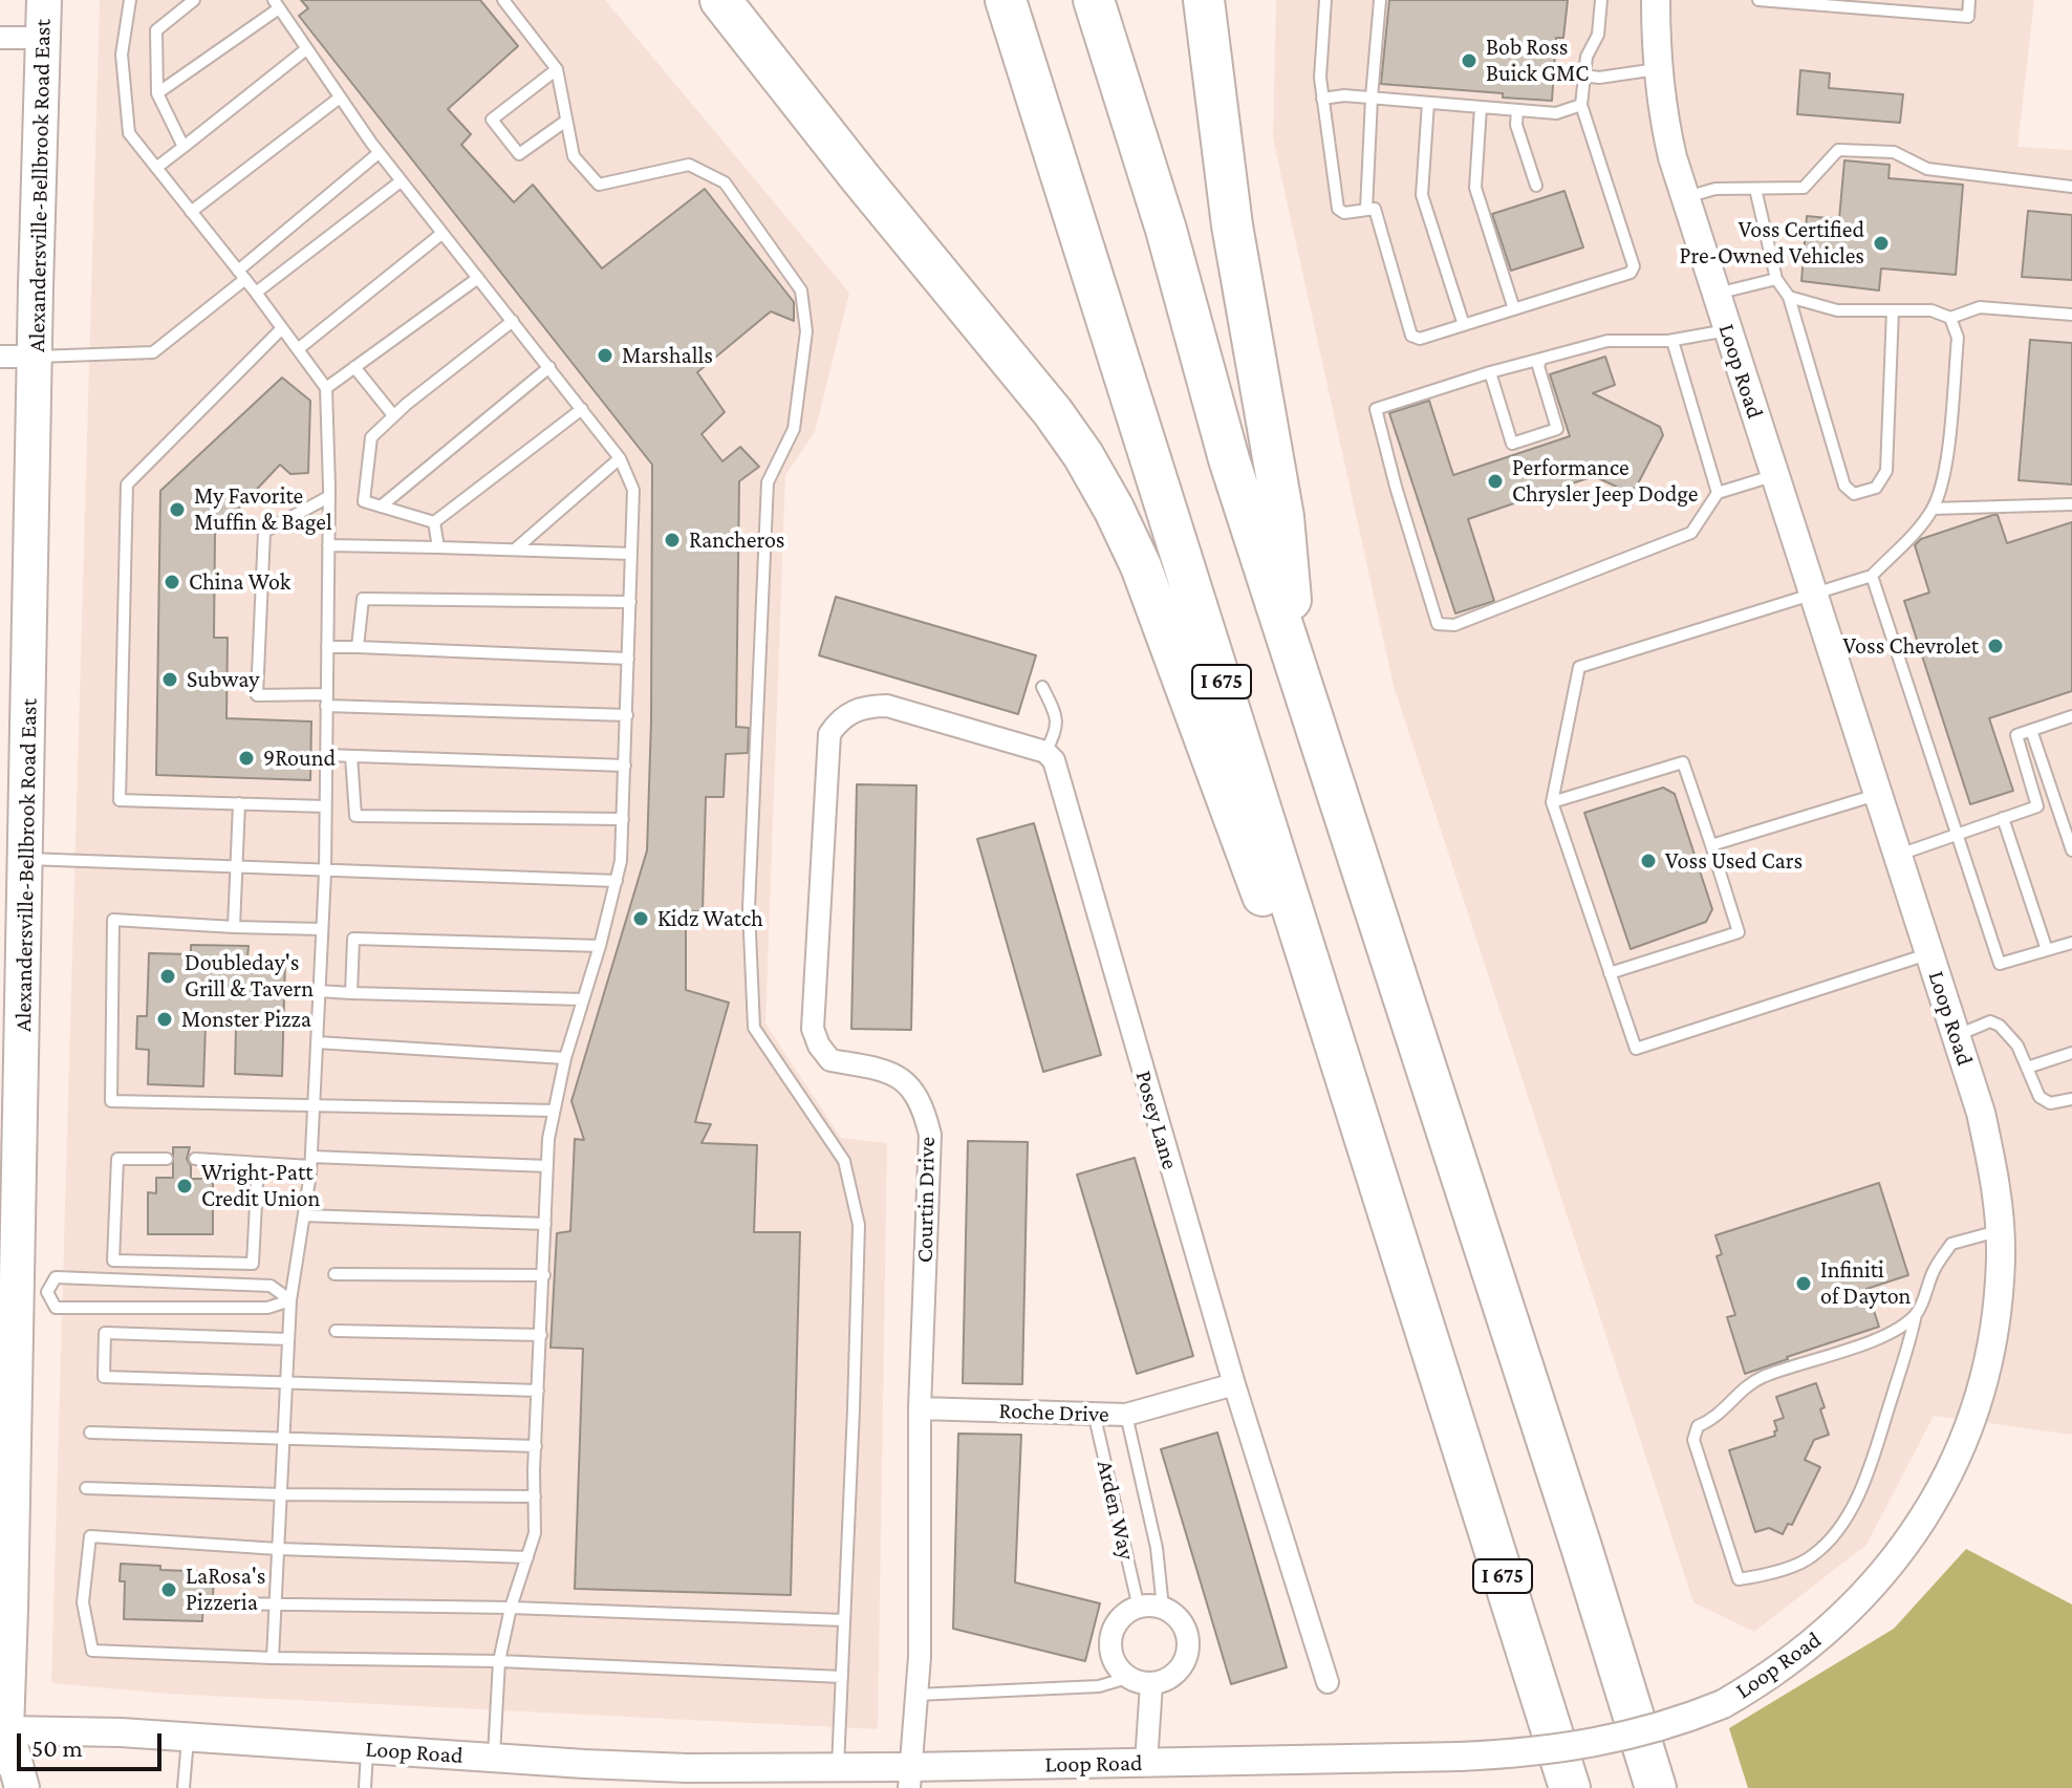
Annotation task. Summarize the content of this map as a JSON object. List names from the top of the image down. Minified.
{"streets":{"highway":["I 675"],"main road":["Alexandersville-Bellbrook Road East"],"street":["Loop Road","Posey Lane","Courtin Drive","Roche Drive"],"lane":["Arden Way"]},"crossings":[["Alexandersville-Bellbrook Road East","Loop Road"],["Loop Road","Courtin Drive"],["Posey Lane","Courtin Drive"],["Posey Lane","Roche Drive"],["Courtin Drive","Roche Drive"],["Roche Drive","Arden Way"]],"places":["Bob Ross Buick GMC","Voss Certified Pre-Owned Vehicles","Marshalls","Performance Chrysler Jeep Dodge","My Favorite Muffin & Bagel","Rancheros","China Wok","Voss Chevrolet","Subway","9Round","Voss Used Cars","Kidz Watch","Doubleday's Grill & Tavern","Monster Pizza","Wright-Patt Credit Union","Infiniti of Dayton","LaRosa's Pizzeria"],"scale_bar":"50 m"}
